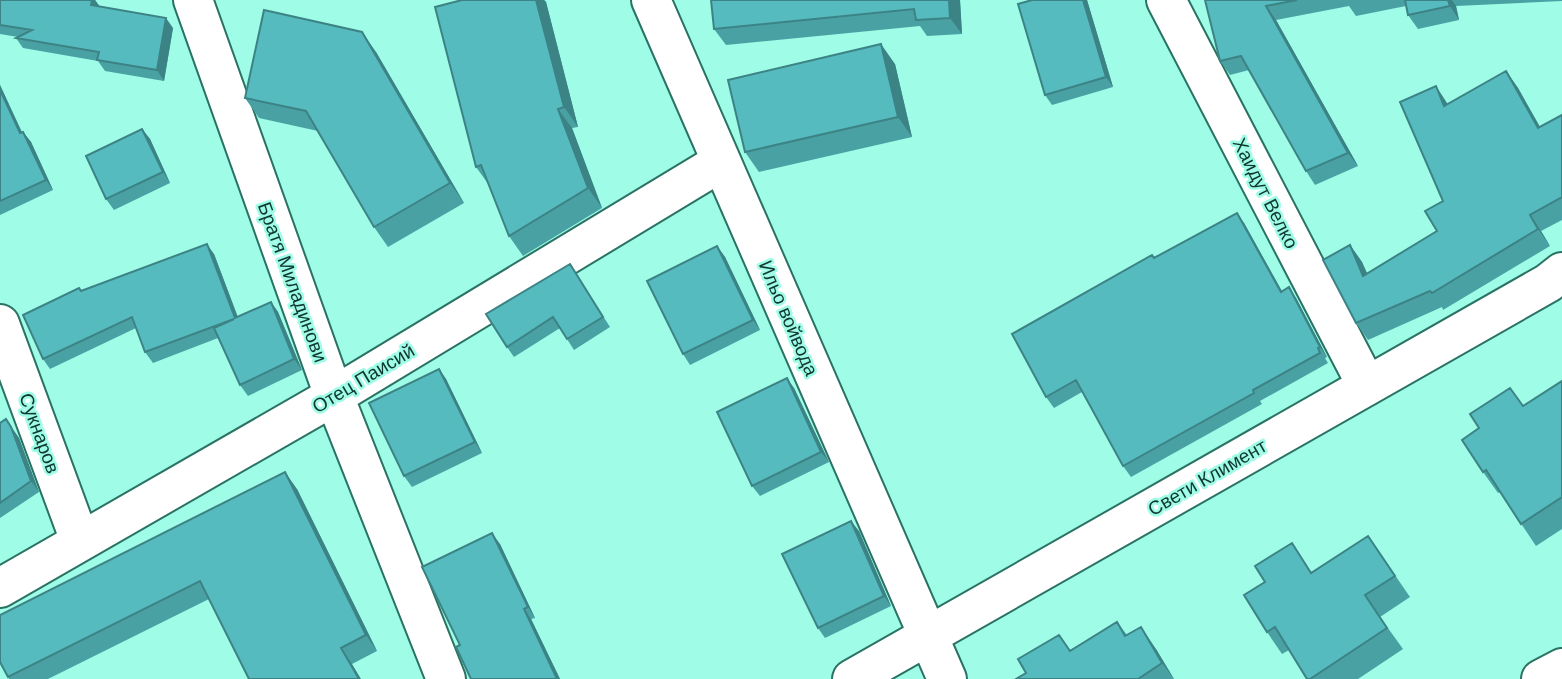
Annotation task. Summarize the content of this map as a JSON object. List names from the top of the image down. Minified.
{"streets":{"street":["Хаидут Велко","Братя Миладинови","Ильо войвода","Отец Паисий","Сукнаров","Свети Климент"]},"crossings":[["Хаидут Велко","Свети Климент"],["Братя Миладинови","Отец Паисий"],["Ильо войвода","Отец Паисий"],["Ильо войвода","Свети Климент"],["Отец Паисий","Сукнаров"]]}
